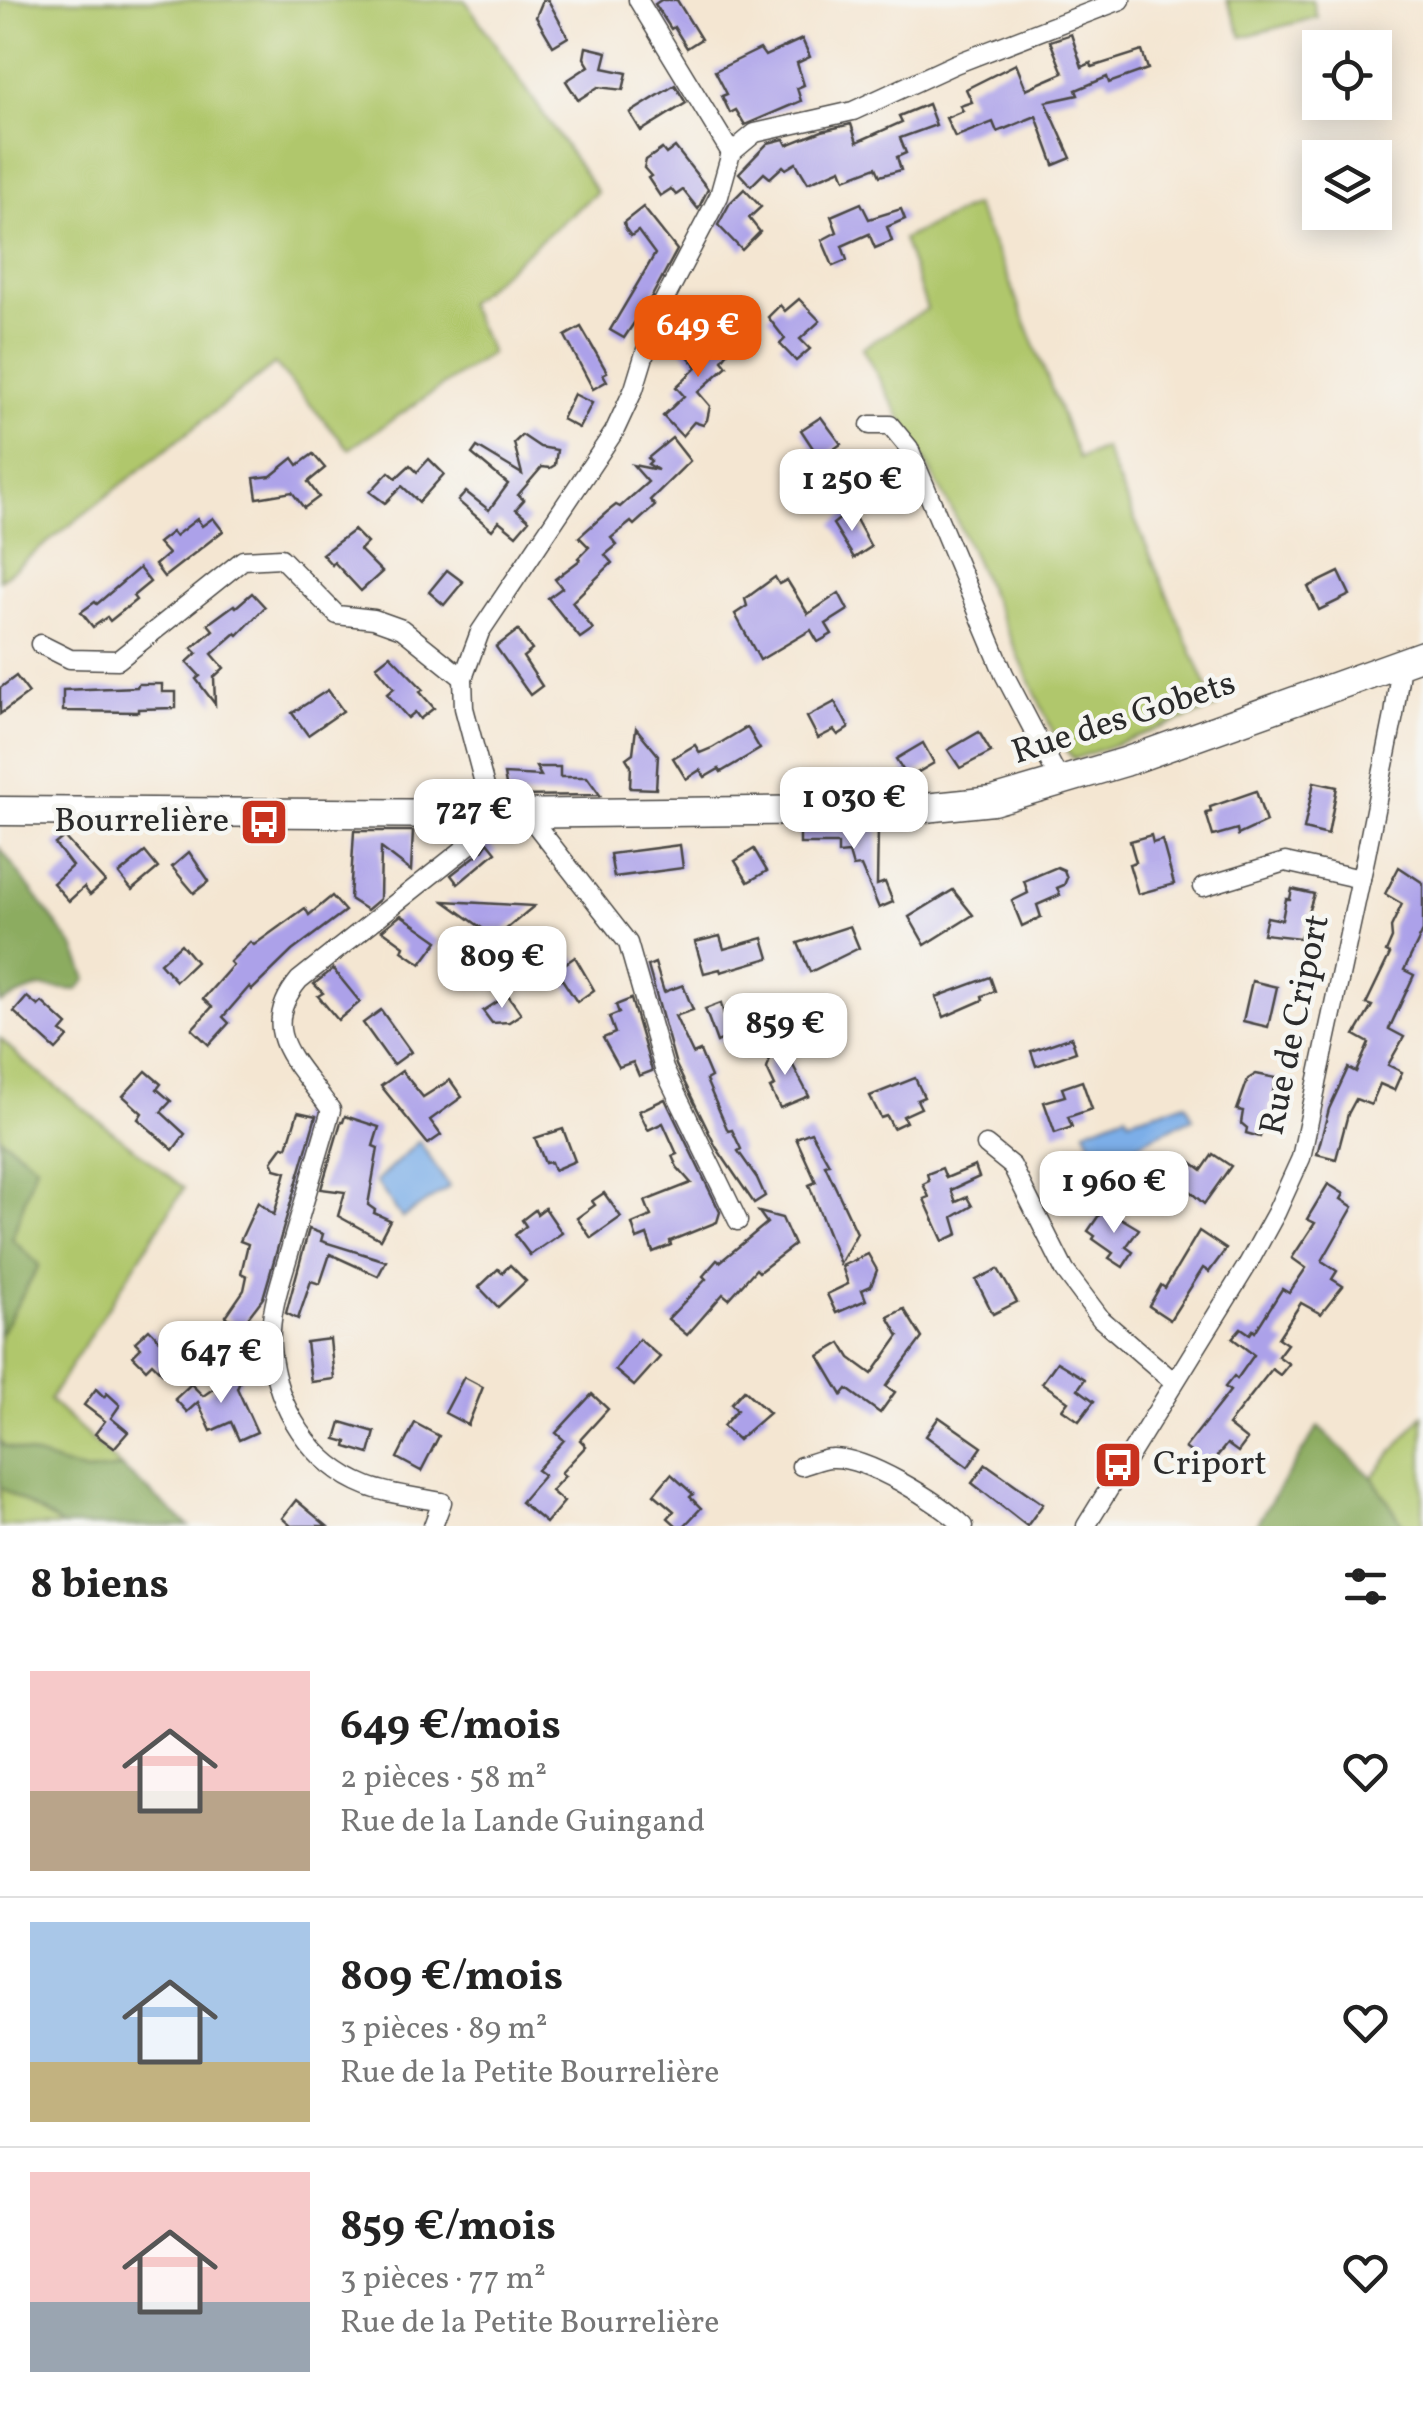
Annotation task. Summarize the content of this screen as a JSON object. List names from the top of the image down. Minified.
{"streets":{"main road":["Rue des Gobets"],"street":["Rue de Criport"]},"crossings":[["Rue des Gobets","Rue de Criport"]],"places":{"bus stop":["Bourrelière","Criport"]},"page":{"price":["649 €","1 250 €","1 030 €","727 €","809 €","859 €","1 960 €","647 €"],"heading":"8 biens","list":[{"name":"649 €/mois","note":"2 pièces · 58 m² · Rue de la Lande Guingand"},{"name":"809 €/mois","note":"3 pièces · 89 m² · Rue de la Petite Bourrelière"},{"name":"859 €/mois","note":"3 pièces · 77 m² · Rue de la Petite Bourrelière"}]}}
